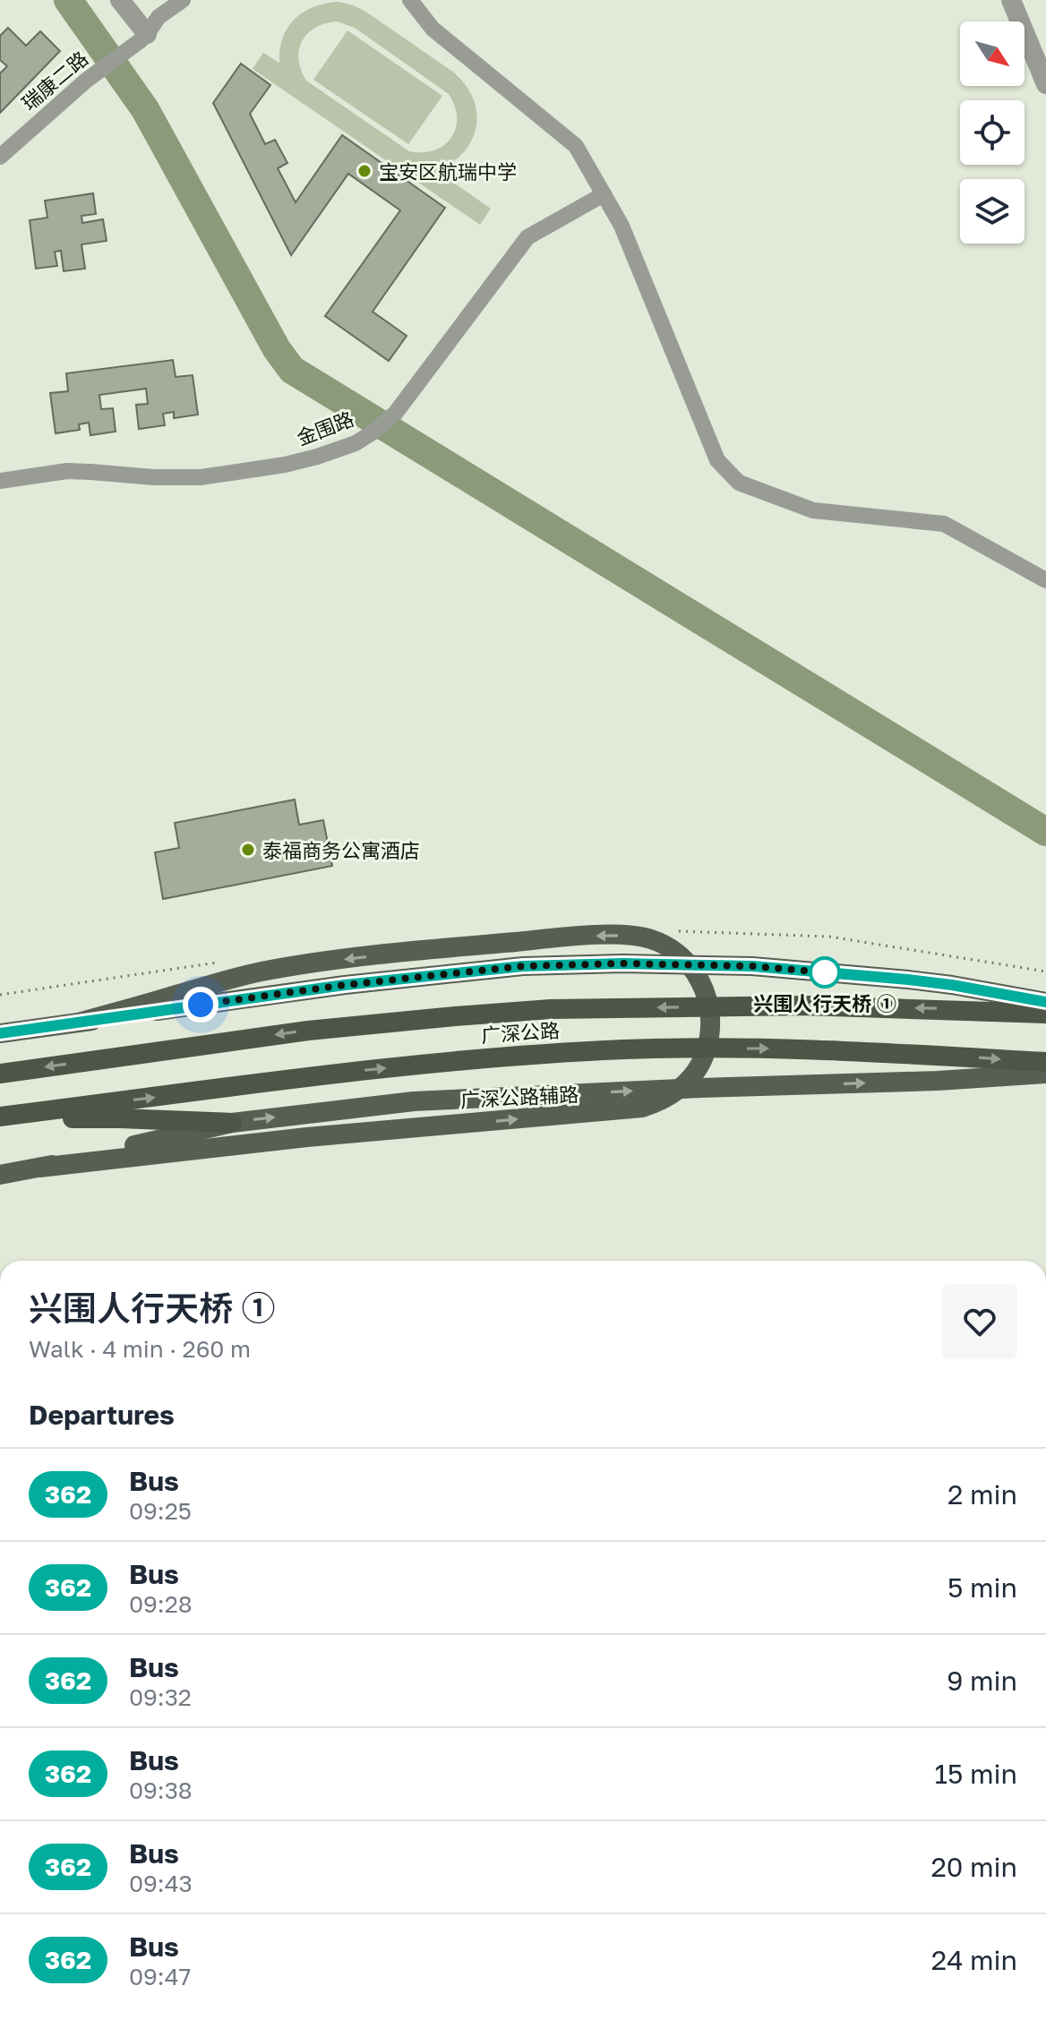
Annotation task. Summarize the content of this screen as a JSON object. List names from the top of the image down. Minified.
{"streets":{"highway":["广深公路"],"main road":["广深公路辅路"],"street":["瑞康二路","金围路"]},"places":["宝安区航瑞中学","泰福商务公寓酒店","兴围人行天桥 ①"],"lines":["bus line 362"],"north":"bottom right","page":{"heading":[["兴围人行天桥 ①","Walk · 4 min · 260 m"],"Departures"],"list":[{"mark":"362","name":"Bus","note":"09:25","value":"2 min"},{"mark":"362","name":"Bus","note":"09:28","value":"5 min"},{"mark":"362","name":"Bus","note":"09:32","value":"9 min"},{"mark":"362","name":"Bus","note":"09:38","value":"15 min"},{"mark":"362","name":"Bus","note":"09:43","value":"20 min"},{"mark":"362","name":"Bus","note":"09:47","value":"24 min"}]}}
